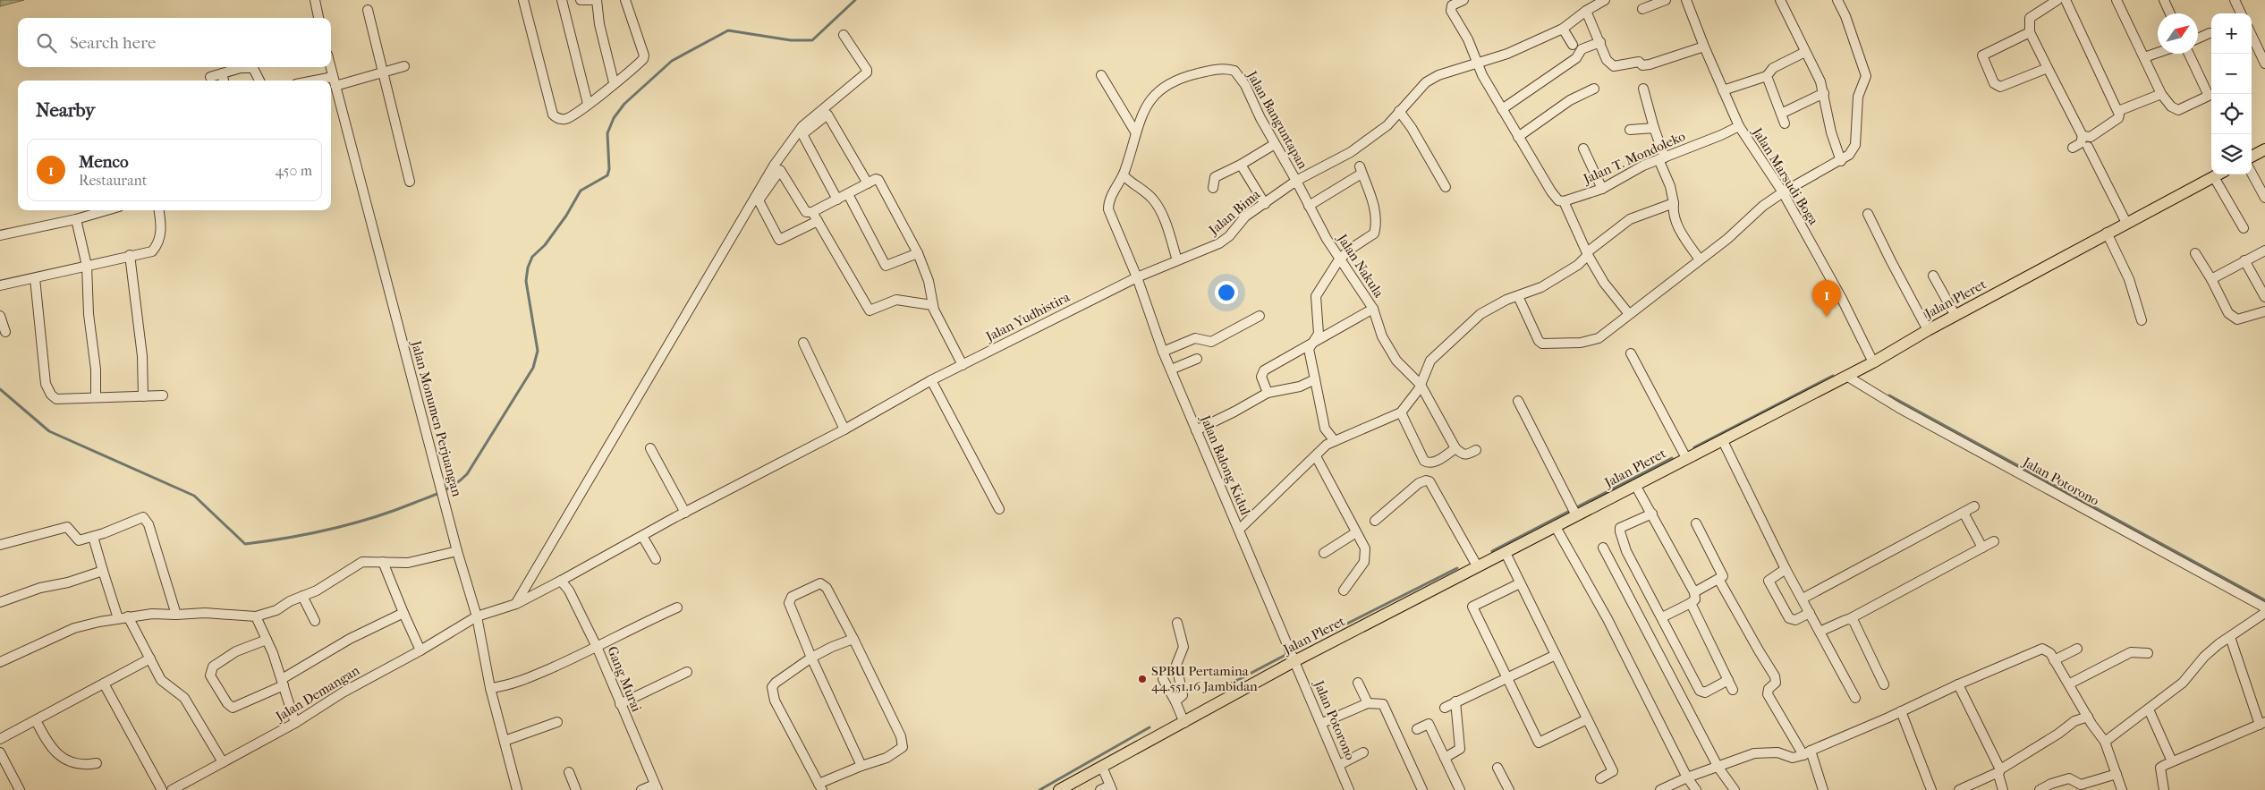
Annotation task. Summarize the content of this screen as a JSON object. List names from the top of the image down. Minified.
{"streets":{"main road":["Jalan Pleret"],"street":["Jalan Banguntapan","Jalan T. Mondoleko","Jalan Marsudi Boga","Jalan Bima","Jalan Nakula","Jalan Yudhistira","Jalan Monumen Perjuangan","Jalan Balong Kidul","Jalan Potorono","Gang Murai","Jalan Demangan"]},"crossings":[["Jalan Banguntapan","Jalan Bima"],["Jalan Banguntapan","Jalan Nakula"],["Jalan Banguntapan","Jalan Yudhistira"],["Jalan Banguntapan","Jalan Balong Kidul"],["Jalan T. Mondoleko","Jalan Marsudi Boga"],["Jalan Marsudi Boga","Jalan Pleret"],["Jalan Bima","Jalan Nakula"],["Jalan Bima","Jalan Yudhistira"],["Jalan Bima","Jalan Balong Kidul"],["Jalan Pleret","Jalan Balong Kidul"],["Jalan Pleret","Jalan Potorono"],["Jalan Yudhistira","Jalan Balong Kidul"],["Jalan Yudhistira","Jalan Demangan"],["Jalan Monumen Perjuangan","Jalan Demangan"],["Jalan Balong Kidul","Jalan Potorono"],["Gang Murai","Jalan Demangan"]],"places":["SPBU Pertamina 44.551.16 Jambidan"],"north":"top right","page":{"map_buttons":["+","−"],"search":"Search here","heading":"Nearby","list":[{"mark":"1","name":"Menco","note":"Restaurant","value":"450 m"}],"pins":"1"}}
